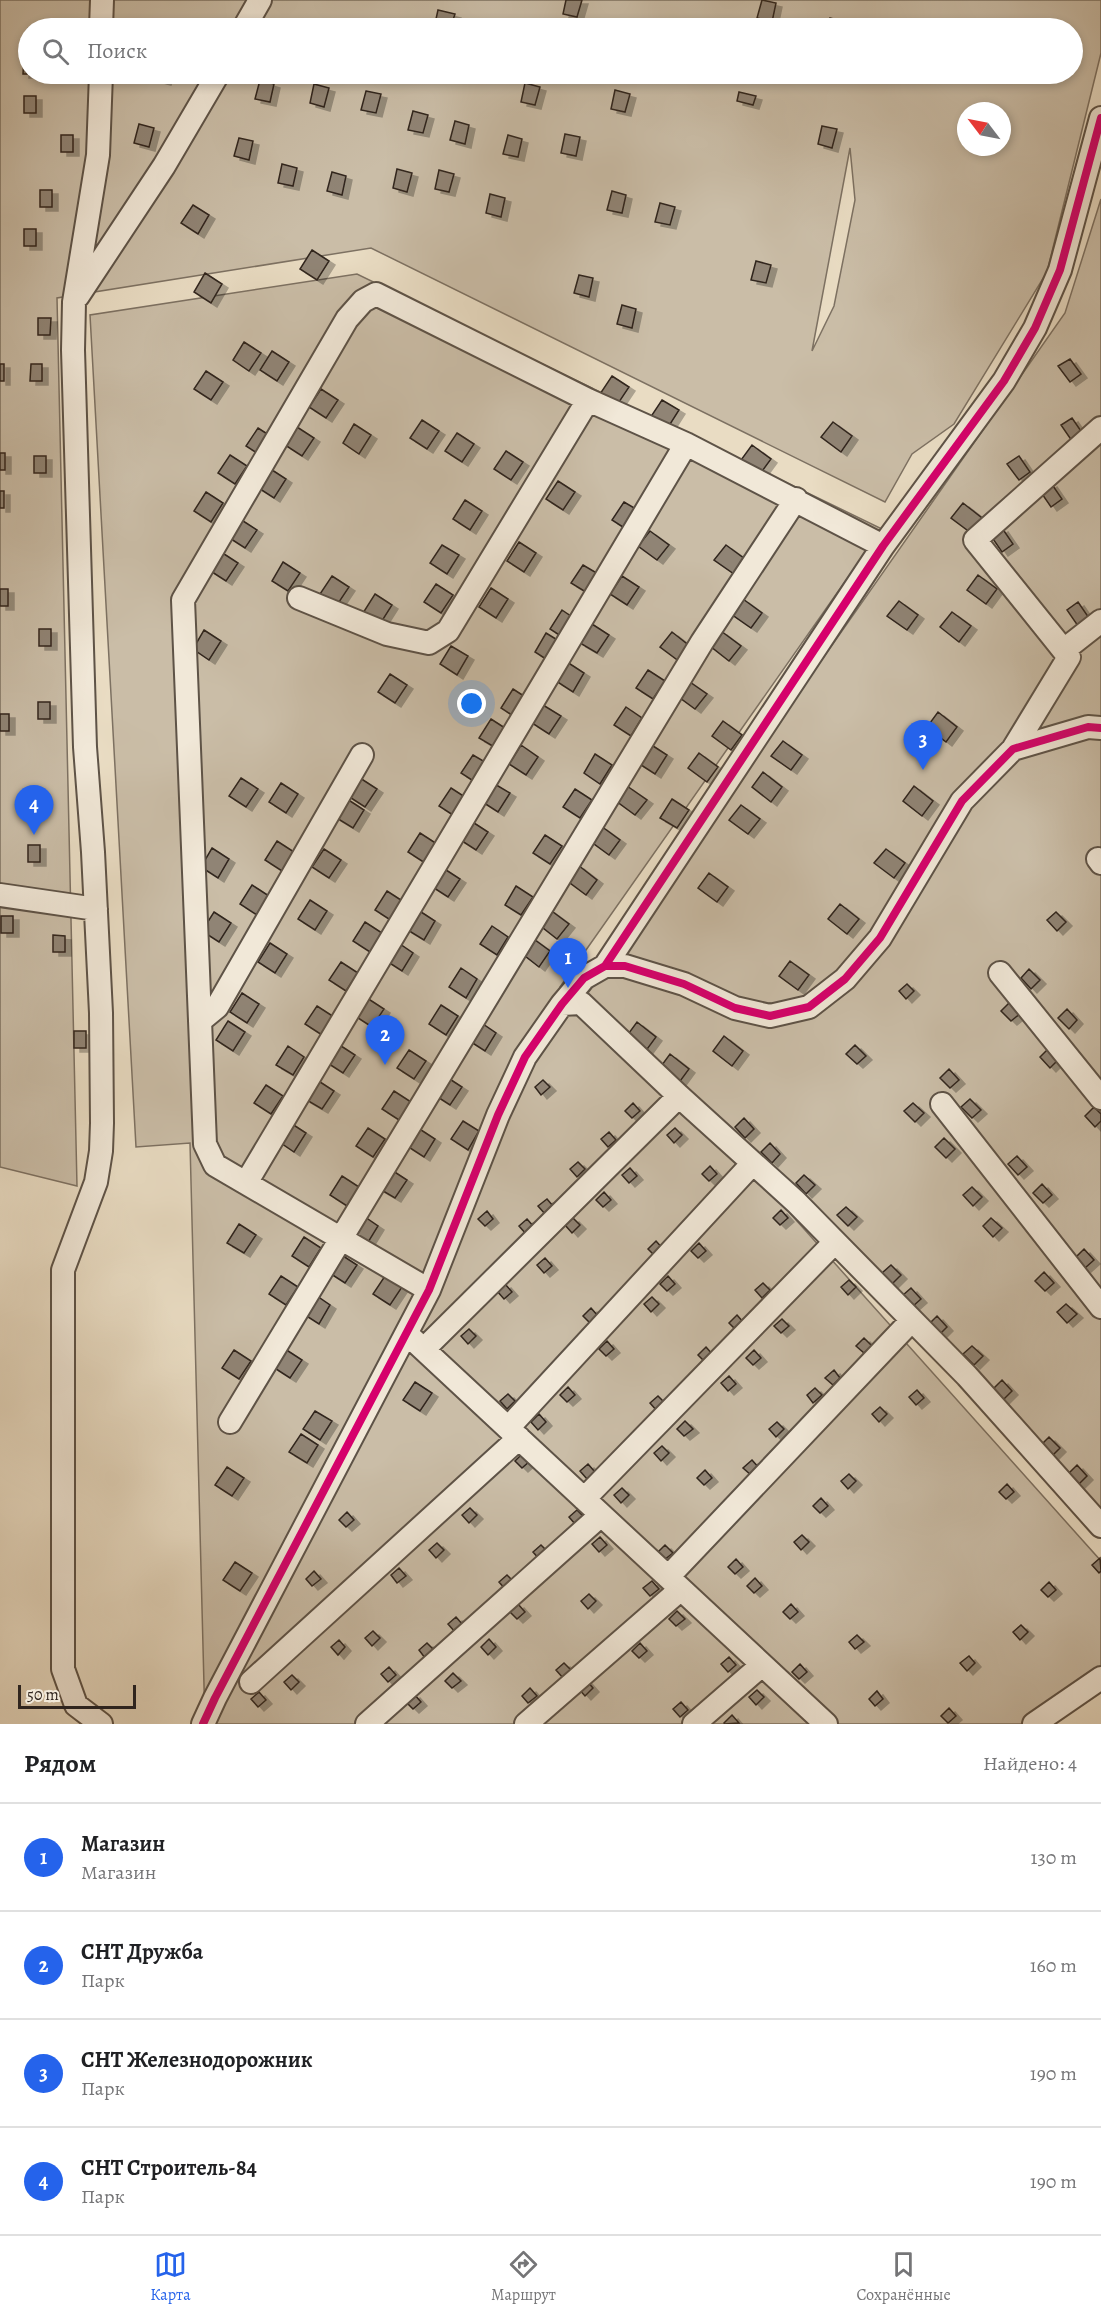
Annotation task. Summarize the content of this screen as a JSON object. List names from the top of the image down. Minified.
{"scale_bar":"50 m","north":"top left","page":{"search":"Поиск","pins":["3","4","1","2"],"scale":"50 m","heading":["Рядом","Найдено: 4"],"list":[{"mark":"1","name":"Магазин","note":"Магазин","value":"130 m"},{"mark":"2","name":"СНТ Дружба","note":"Парк","value":"160 m"},{"mark":"3","name":"СНТ Железнодорожник","note":"Парк","value":"190 m"},{"mark":"4","name":"СНТ Строитель-84","note":"Парк","value":"190 m"}],"nav":["Карта","Маршрут","Сохранённые"]}}
